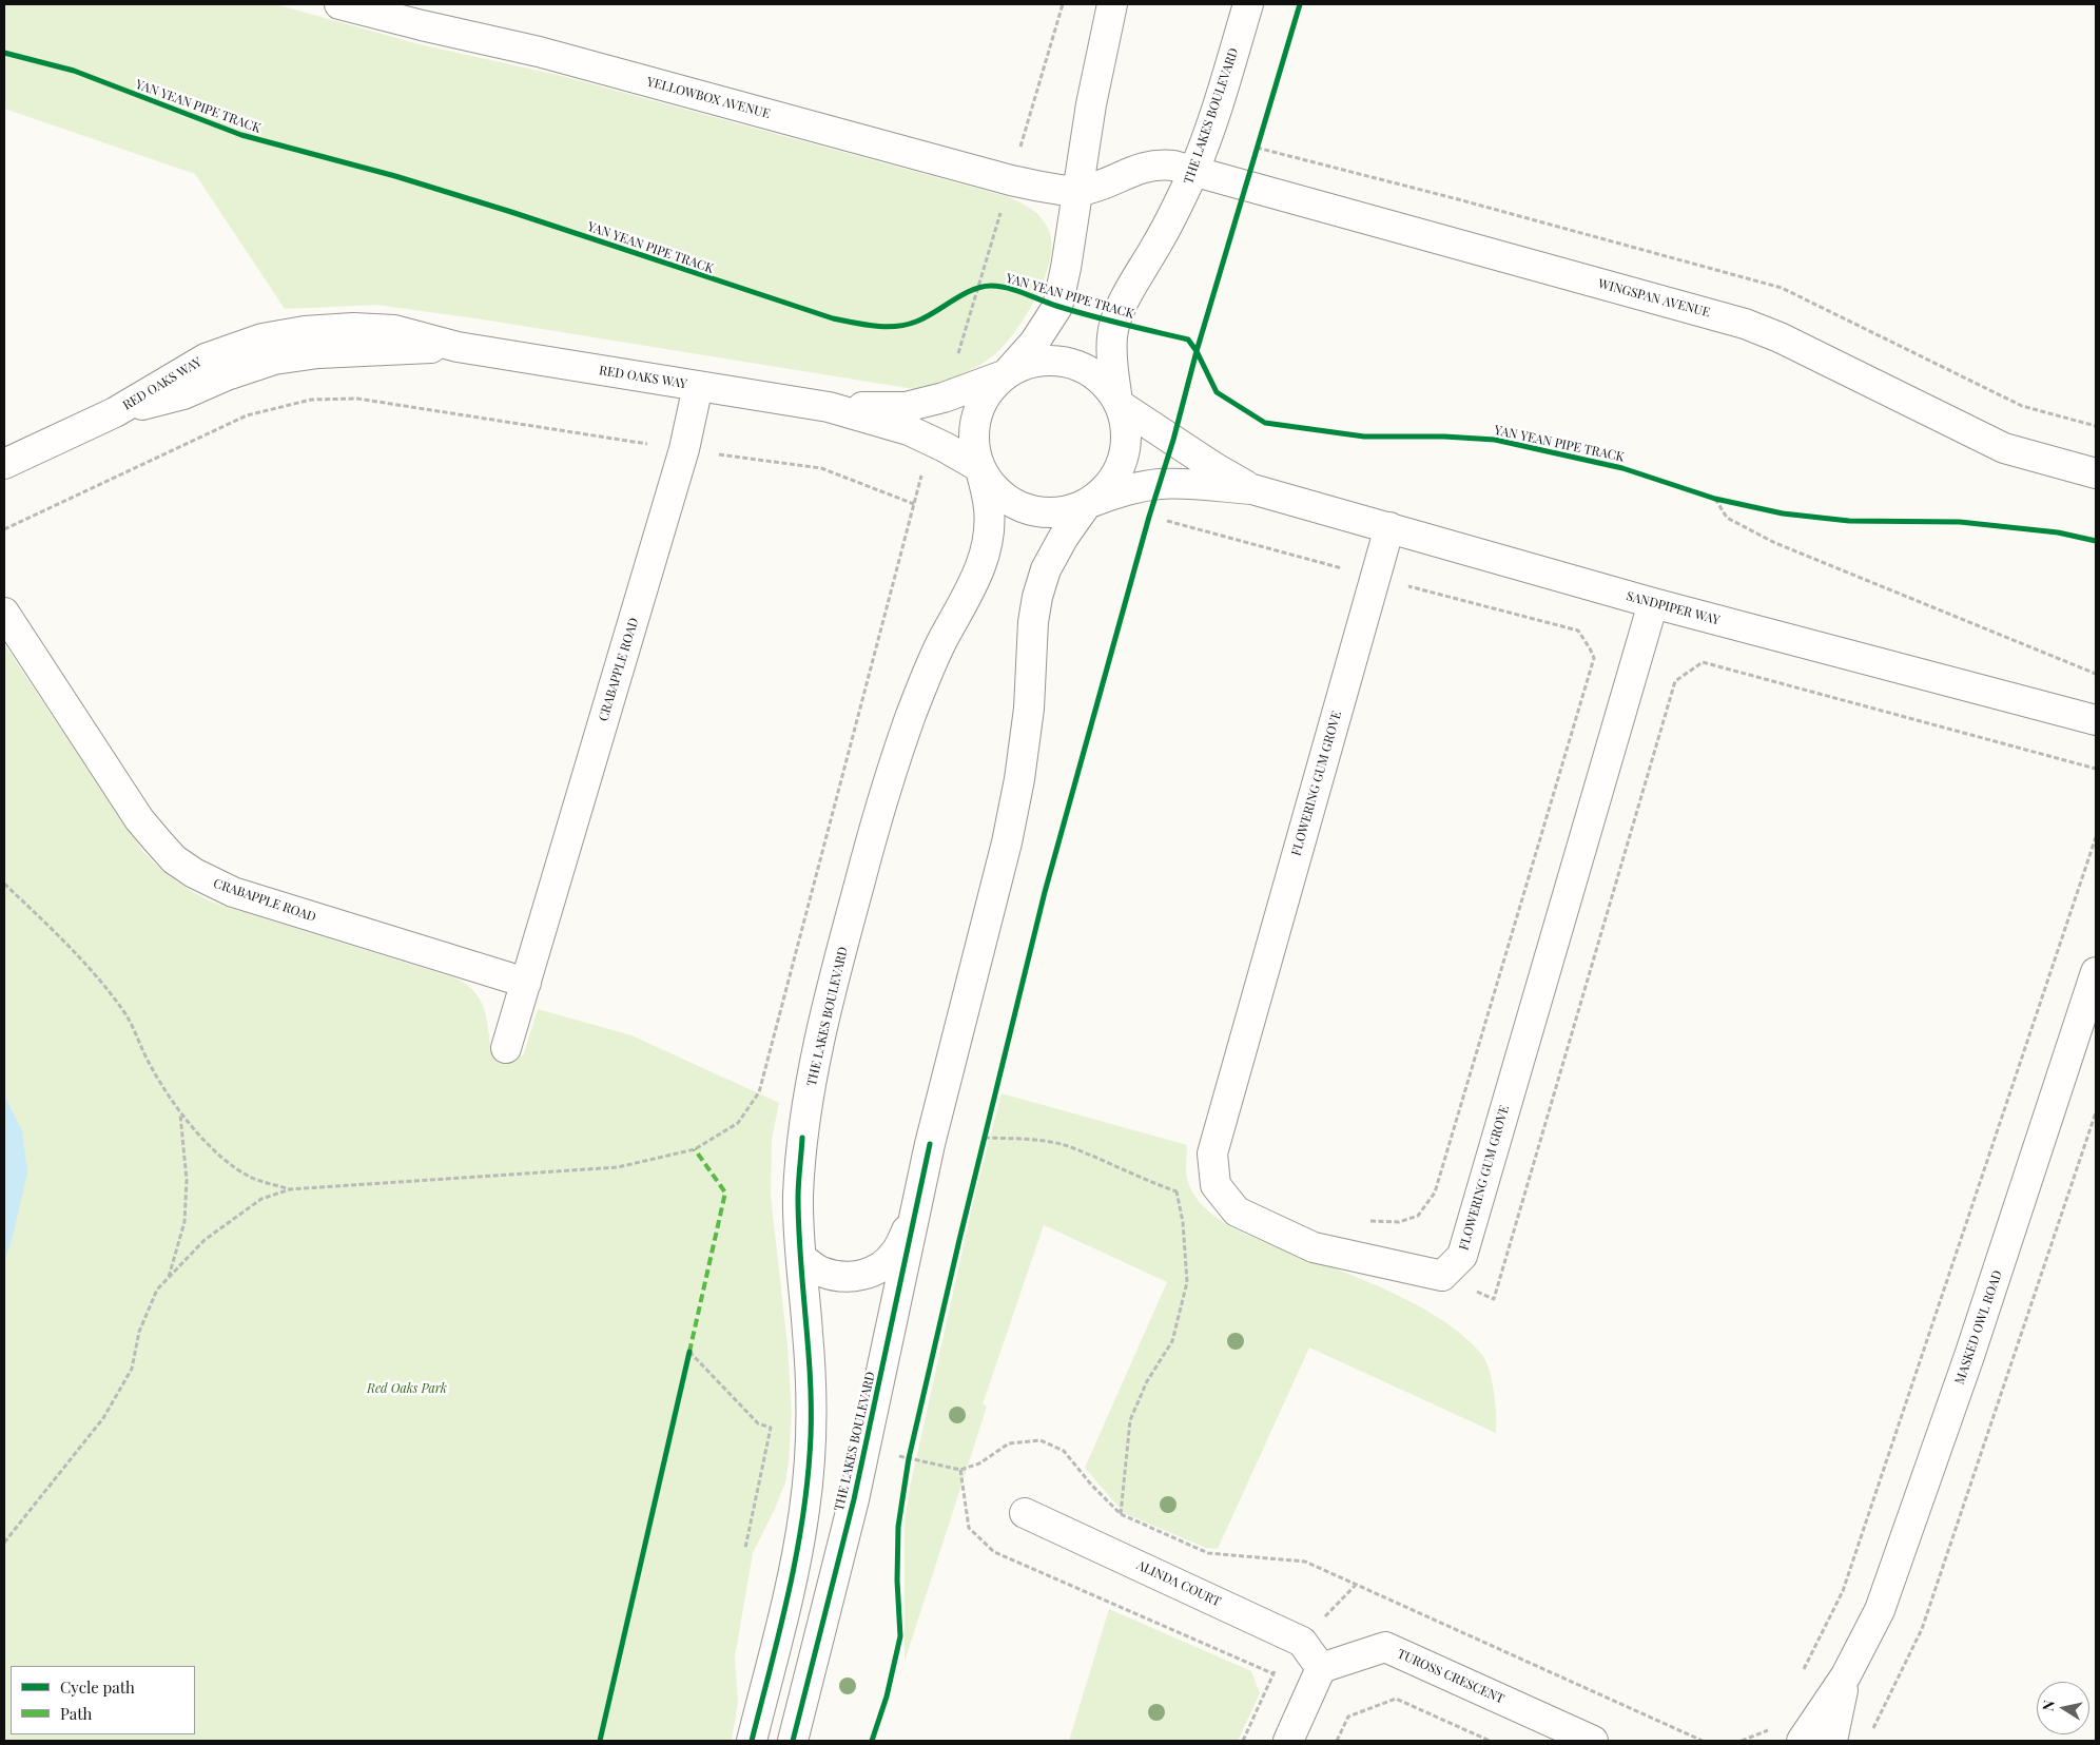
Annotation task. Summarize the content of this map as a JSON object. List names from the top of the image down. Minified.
{"streets":{"street":["YELLOWBOX AVENUE","THE LAKES BOULEVARD","WINGSPAN AVENUE","RED OAKS WAY","SANDPIPER WAY","CRABAPPLE ROAD","FLOWERING GUM GROVE","MASKED OWL ROAD","ALINDA COURT","TUROSS CRESCENT"],"cycle path":["YAN YEAN PIPE TRACK"]},"crossings":[["YELLOWBOX AVENUE","WINGSPAN AVENUE"],["THE LAKES BOULEVARD","WINGSPAN AVENUE"],["THE LAKES BOULEVARD","RED OAKS WAY"],["THE LAKES BOULEVARD","SANDPIPER WAY"],["RED OAKS WAY","SANDPIPER WAY"],["RED OAKS WAY","CRABAPPLE ROAD"],["SANDPIPER WAY","FLOWERING GUM GROVE"],["ALINDA COURT","TUROSS CRESCENT"]],"parks":["Red Oaks Park"],"legend":["Cycle path","Path"],"north":"left"}
